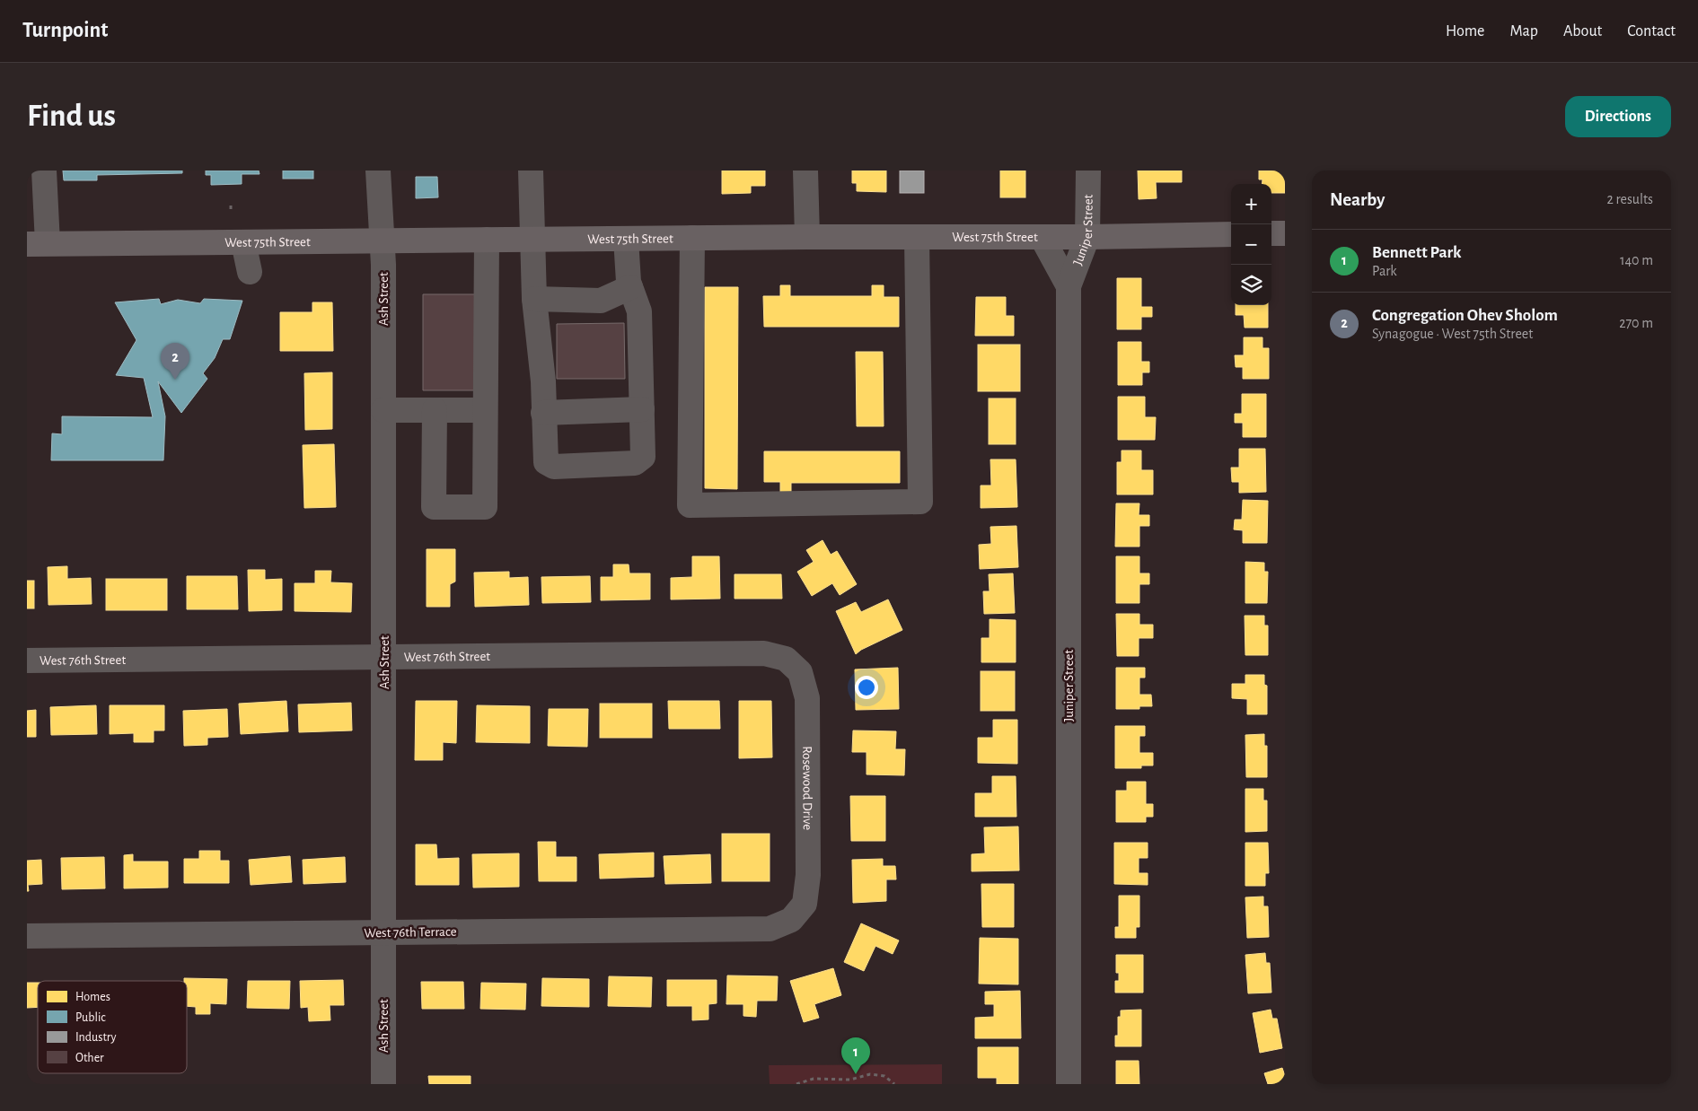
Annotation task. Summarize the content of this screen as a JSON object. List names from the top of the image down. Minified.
{"streets":{"main road":["West 75th Street"],"street":["Juniper Street","Ash Street","West 76th Street","Rosewood Drive","West 76th Terrace"]},"crossings":[["Juniper Street","West 75th Street"],["West 75th Street","Ash Street"],["Ash Street","West 76th Street"],["Ash Street","West 76th Terrace"],["West 76th Street","Rosewood Drive"],["Rosewood Drive","West 76th Terrace"]],"legend":["Homes","Public","Industry","Other"],"page":{"header":"Turnpoint","nav":["Home","Map","About","Contact"],"buttons":"Directions","title":"Find us","heading":["Nearby","2 results"],"map_buttons":["+","−"],"list":[{"mark":"1","name":"Bennett Park","note":"Park","value":"140 m"},{"mark":"2","name":"Congregation Ohev Sholom","note":"Synagogue · West 75th Street","value":"270 m"}],"pins":["2","1"]}}
